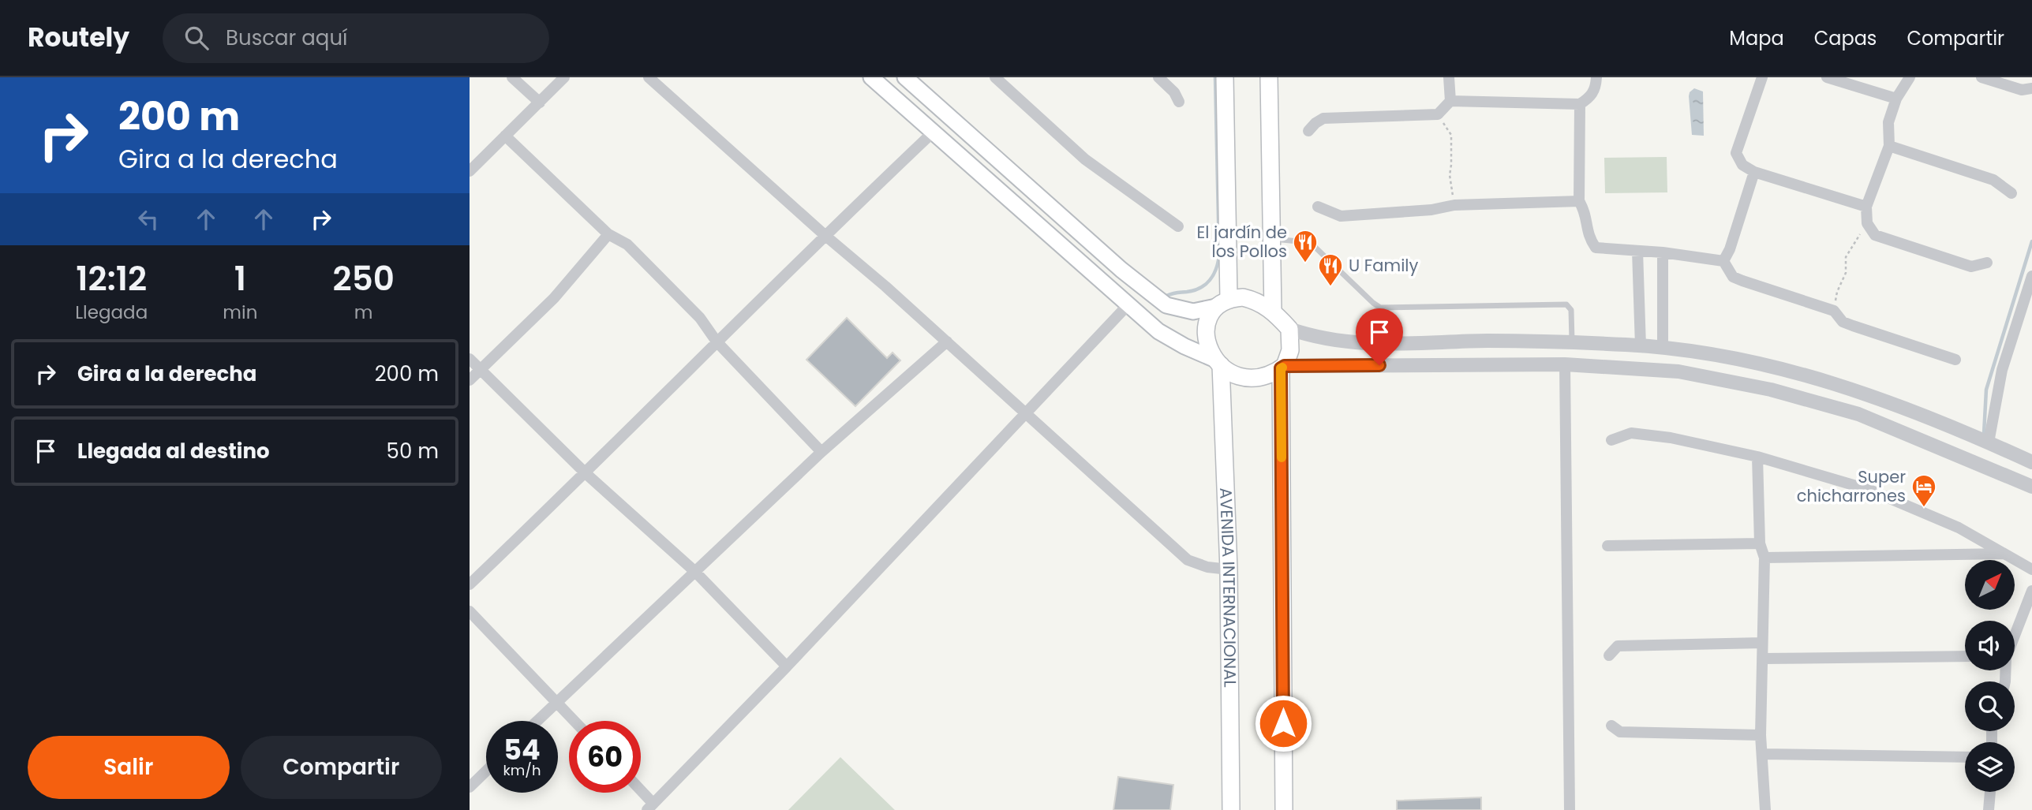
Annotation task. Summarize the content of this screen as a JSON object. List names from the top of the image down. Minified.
{"streets":{"main road":["AVENIDA INTERNACIONAL"]},"places":{"restaurant":["El jardín de los Pollos","U Family"],"hotel":["Super chicharrones"]},"north":"top right","page":{"header":"Routely","search":"Buscar aquí","nav":["Mapa","Capas","Compartir"],"turn":["200 m","Gira a la derecha"],"eta":["12:12","Llegada","1","min","250","m"],"list":[{"name":"Gira a la derecha","value":"200 m"},{"name":"Llegada al destino","value":"50 m"}],"speed":"54 km/h","limit":"60","buttons":["Salir","Compartir"]}}
